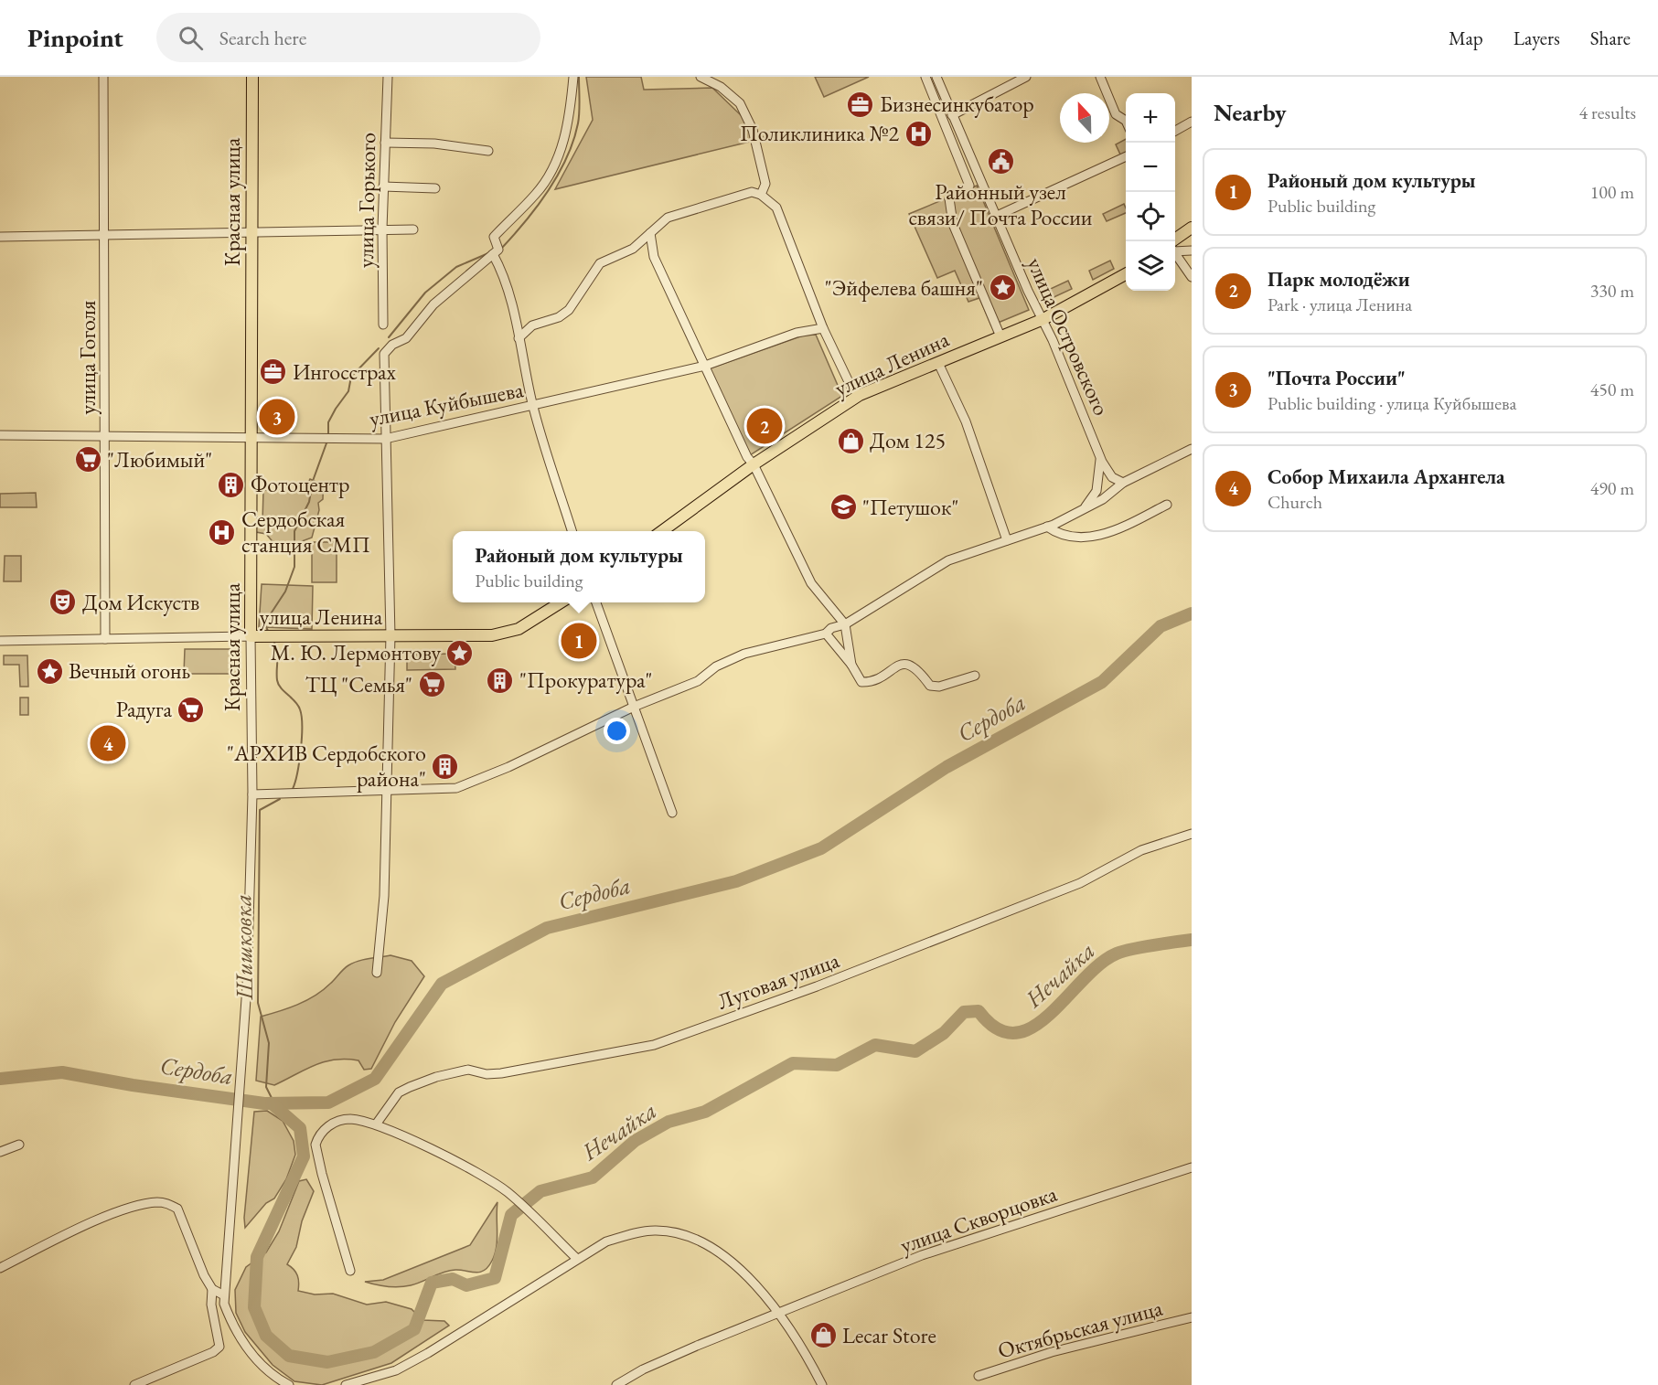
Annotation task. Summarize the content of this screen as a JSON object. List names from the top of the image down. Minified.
{"streets":{"main road":["Красная улица","улица Ленина"],"street":["улица Горького","улица Островского","улица Гоголя","улица Куйбышева","Луговая улица","улица Скворцовка","Октябрьская улица"]},"crossings":[["Красная улица","улица Ленина"],["Красная улица","улица Куйбышева"],["улица Островского","улица Ленина"],["улица Гоголя","улица Ленина"],["улица Гоголя","улица Куйбышева"]],"water":["Сердоба","Шишковка","Нечайка"],"places":{"office":["Бизнесинкубатор","Ингосстрах"],"hospital":["Поликлиника №2","Сердобская станция СМП"],"public building":["Районный узел связи/ Почта России"],"place":["\"Эйфелева башня\"","М. Ю. Лермонтову","Вечный огонь"],"shop":["Дом 125","Lecar Store"],"supermarket":["\"Любимый\"","ТЦ \"Семья\"","Радуга"],"building":["Фотоцентр","\"Прокуратура\"","\"АРХИВ Сердобского района\""],"school or university":["\"Петушок\""],"theatre":["Дом Искуств"]},"north":"top","page":{"header":"Pinpoint","search":"Search here","nav":["Map","Layers","Share"],"heading":["Nearby","4 results"],"map_buttons":["+","−"],"list":[{"mark":"1","name":"Районый дом культуры","note":"Public building","value":"100 m"},{"mark":"2","name":"Парк молодёжи","note":"Park · улица Ленина","value":"330 m"},{"mark":"3","name":"\"Почта России\"","note":"Public building · улица Куйбышева","value":"450 m"},{"mark":"4","name":"Собор Михаила Архангела","note":"Church","value":"490 m"}],"pins":["3","2","1","4"],"popup":["Районый дом культуры","Public building"]}}
